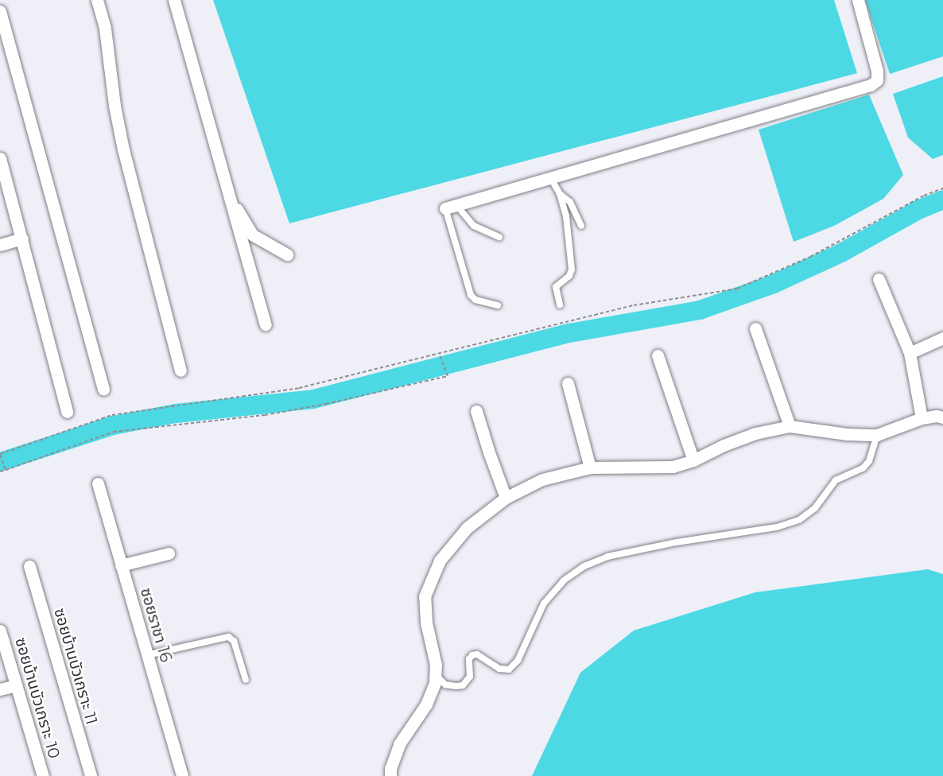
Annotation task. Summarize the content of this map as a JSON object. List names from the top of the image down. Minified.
{"streets":{"street":["ซอยราชา 16","ซอยบ้านบัวเกราะ 11","ซอยบ้านบัวเกราะ 10"]}}
